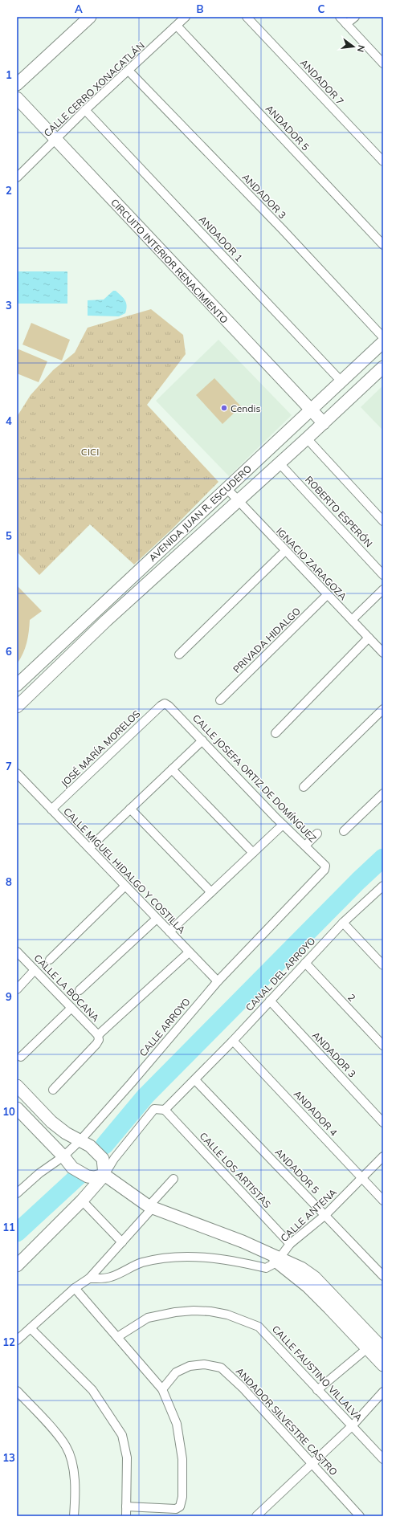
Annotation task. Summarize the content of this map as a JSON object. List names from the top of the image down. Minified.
{"streets":{"main road":["CIRCUITO INTERIOR RENACIMIENTO","AVENIDA JUAN R. ESCUDERO"],"street":["ANDADOR 7","CALLE CERRO XONACATLÁN","ANDADOR 5","ANDADOR 3","ANDADOR 1","ROBERTO ESPERÓN","IGNACIO ZARAGOZA","PRIVADA HIDALGO","JOSÉ MARÍA MORELOS","CALLE JOSEFA ORTIZ DE DOMÍNGUEZ","CALLE MIGUEL HIDALGO Y COSTILLA","CANAL DEL ARROYO","CALLE LA BOCANA","2","CALLE ARROYO","ANDADOR 4","CALLE LOS ARTISTAS","CALLE ANTENA","CALLE FAUSTINO VILLALVA","ANDADOR SILVESTRE CASTRO"]},"crossings":[["CALLE CERRO XONACATLÁN","ANDADOR 5"],["CALLE CERRO XONACATLÁN","ANDADOR 3"],["CALLE CERRO XONACATLÁN","ANDADOR 1"],["CALLE CERRO XONACATLÁN","CIRCUITO INTERIOR RENACIMIENTO"],["ANDADOR 5","CANAL DEL ARROYO"],["ANDADOR 5","CALLE ANTENA"],["ANDADOR 3","CANAL DEL ARROYO"],["ANDADOR 1","AVENIDA JUAN R. ESCUDERO"],["CIRCUITO INTERIOR RENACIMIENTO","AVENIDA JUAN R. ESCUDERO"],["ROBERTO ESPERÓN","AVENIDA JUAN R. ESCUDERO"],["AVENIDA JUAN R. ESCUDERO","IGNACIO ZARAGOZA"],["IGNACIO ZARAGOZA","PRIVADA HIDALGO"],["JOSÉ MARÍA MORELOS","CALLE JOSEFA ORTIZ DE DOMÍNGUEZ"],["JOSÉ MARÍA MORELOS","CALLE MIGUEL HIDALGO Y COSTILLA"],["CALLE JOSEFA ORTIZ DE DOMÍNGUEZ","CALLE ARROYO"],["CALLE MIGUEL HIDALGO Y COSTILLA","CALLE ARROYO"],["CANAL DEL ARROYO","2"],["CANAL DEL ARROYO","ANDADOR 4"],["CANAL DEL ARROYO","CALLE LOS ARTISTAS"],["ANDADOR 4","CALLE ANTENA"],["CALLE LOS ARTISTAS","CALLE ANTENA"]],"parks":["CICI"],"places":["Cendis"],"north":"right","grid":{"columns":["A","B","C"],"rows":["1","2","3","4","5","6","7","8","9","10","11","12","13"]}}
